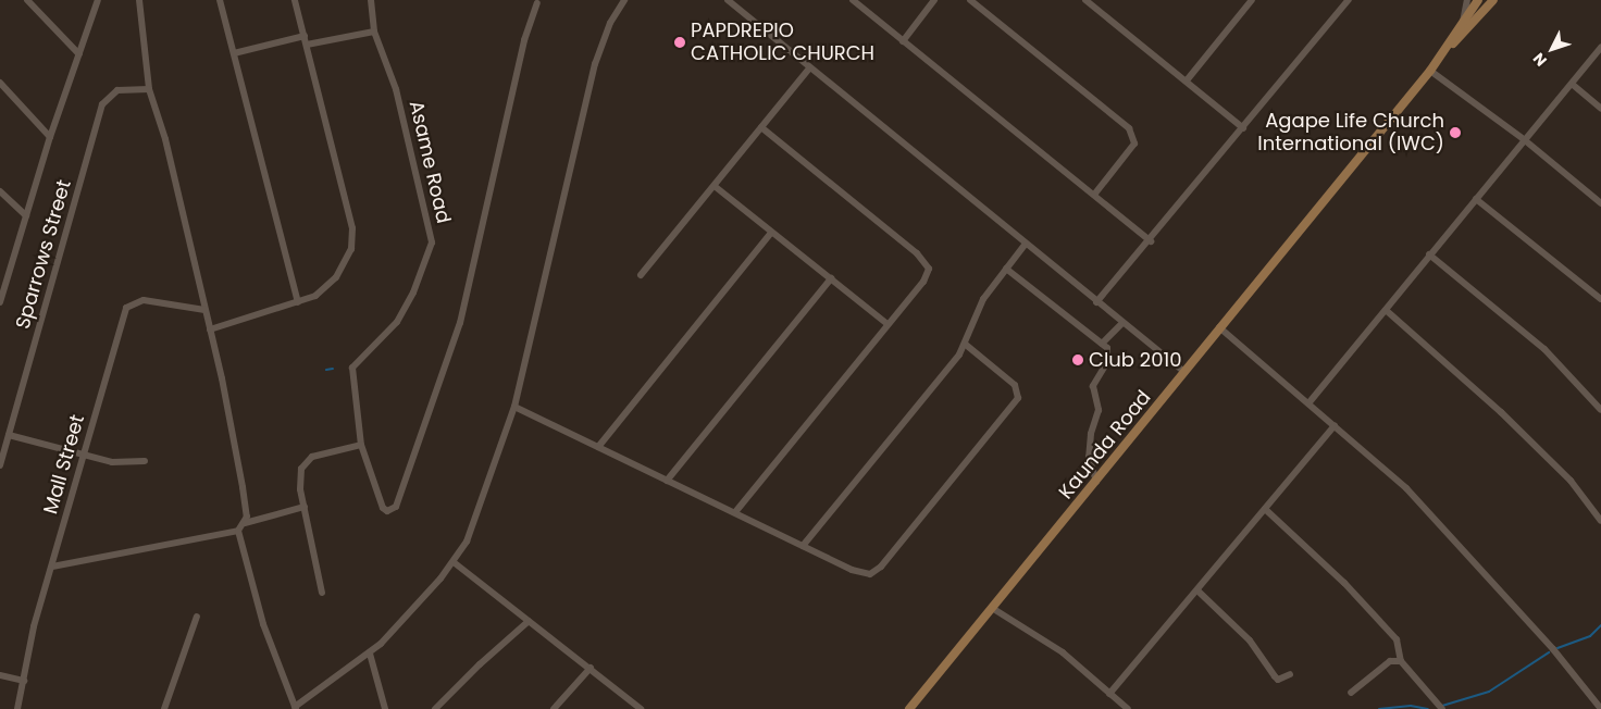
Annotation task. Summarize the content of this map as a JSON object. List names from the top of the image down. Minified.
{"streets":{"main road":["Kaunda Road"],"street":["Asame Road","Sparrows Street","Mall Street"]},"places":["PAPDREPIO CATHOLIC CHURCH","Agape Life Church International (IWC)","Club 2010"],"north":"bottom left"}
